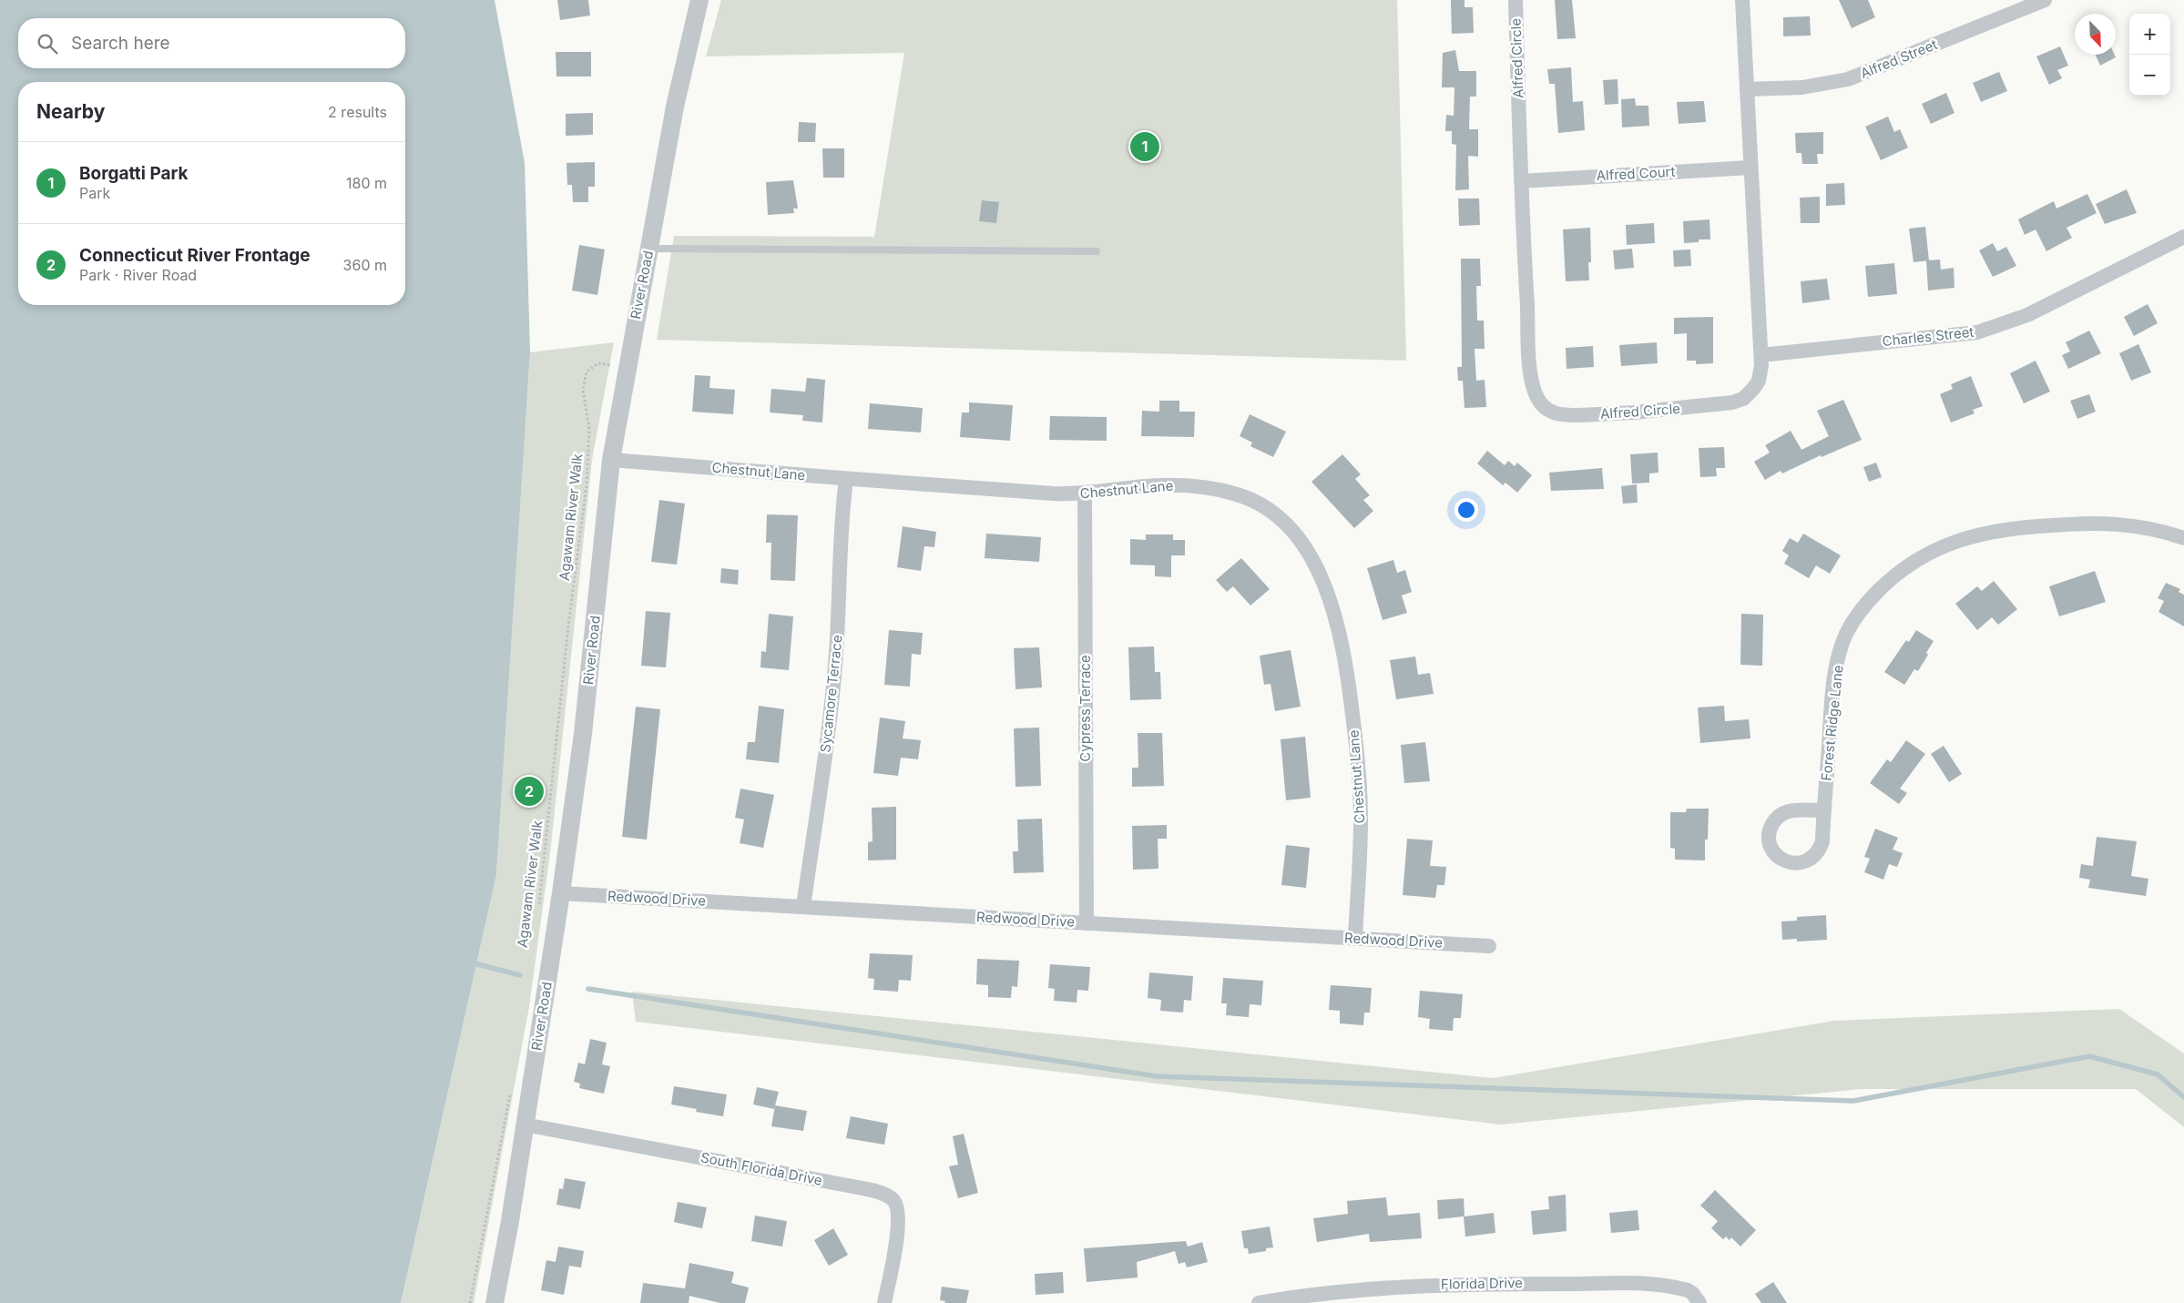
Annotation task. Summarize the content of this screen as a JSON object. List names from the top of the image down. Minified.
{"streets":{"street":["Alfred Circle","Alfred Street","Alfred Court","River Road","Charles Street","Chestnut Lane","Sycamore Terrace","Cypress Terrace","Forest Ridge Lane","Redwood Drive","South Florida Drive","Florida Drive"],"path":["Agawam River Walk"]},"crossings":[["Alfred Circle","Alfred Street"],["Alfred Circle","Alfred Court"],["Alfred Circle","Charles Street"],["River Road","Chestnut Lane"],["River Road","Agawam River Walk"],["River Road","Redwood Drive"],["River Road","South Florida Drive"],["Chestnut Lane","Sycamore Terrace"],["Chestnut Lane","Cypress Terrace"],["Chestnut Lane","Redwood Drive"],["Sycamore Terrace","Redwood Drive"],["Cypress Terrace","Redwood Drive"]],"north":"bottom right","page":{"map_buttons":["+","−"],"search":"Search here","heading":["Nearby","2 results"],"pins":["1","2"],"list":[{"mark":"1","name":"Borgatti Park","note":"Park","value":"180 m"},{"mark":"2","name":"Connecticut River Frontage","note":"Park · River Road","value":"360 m"}]}}
